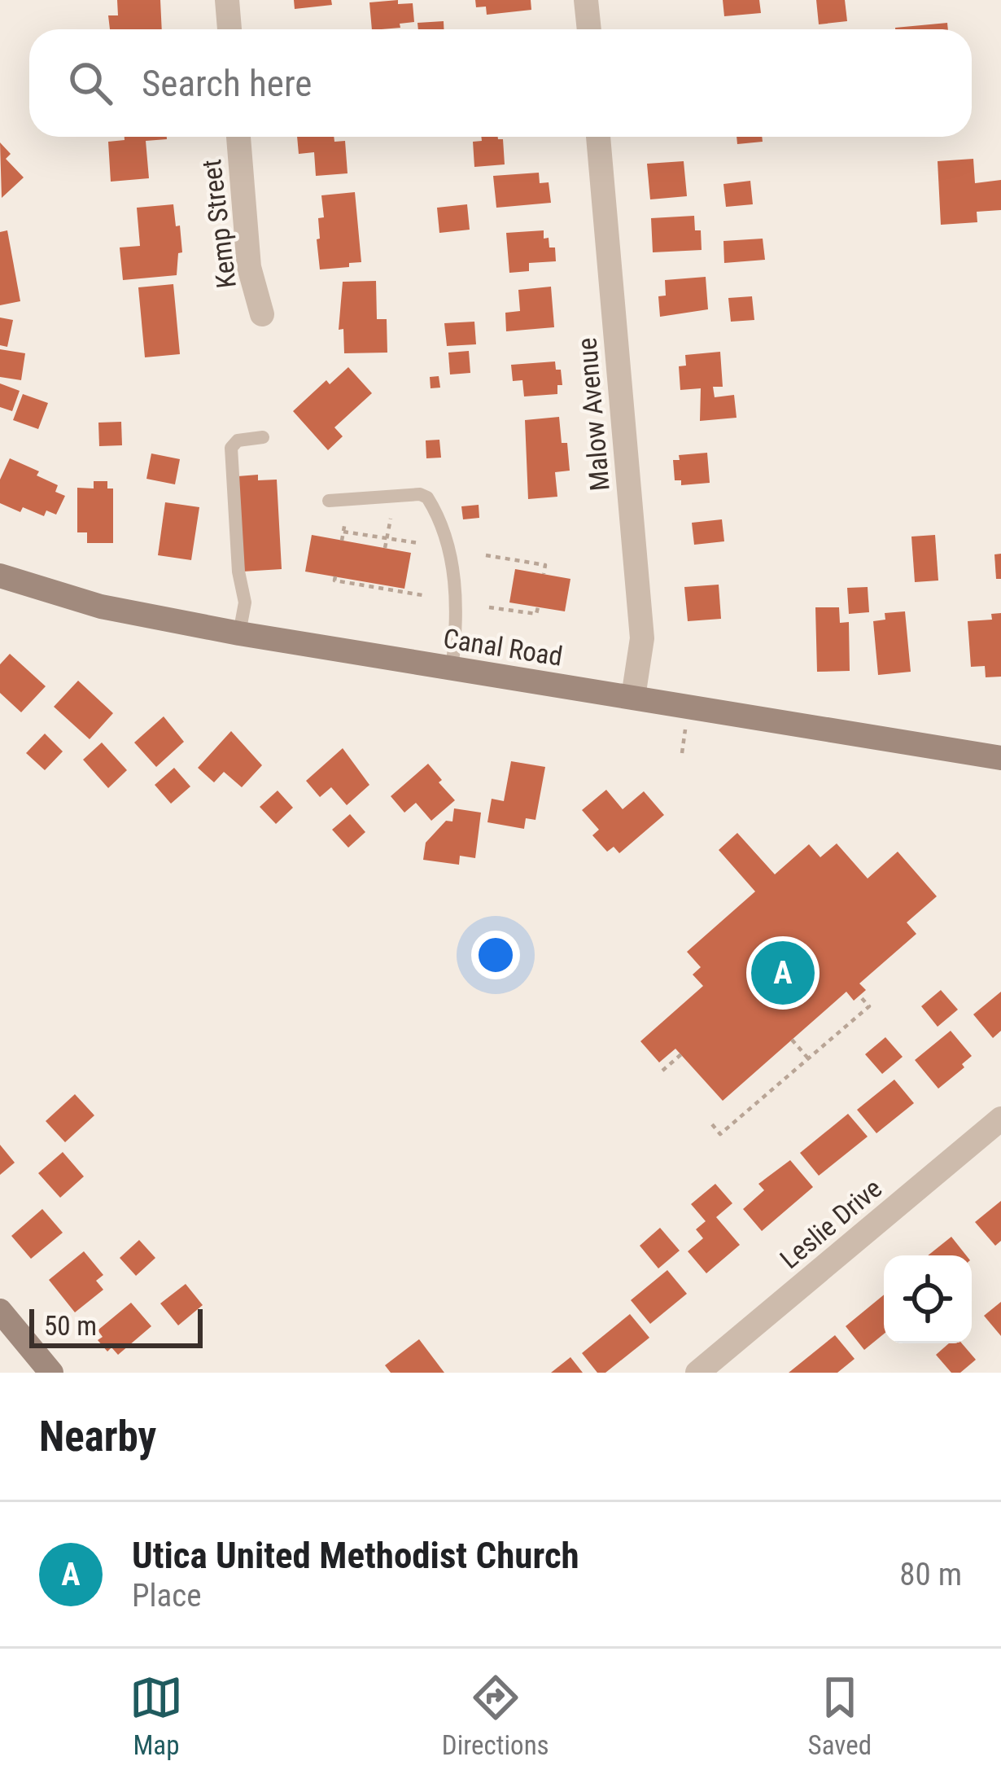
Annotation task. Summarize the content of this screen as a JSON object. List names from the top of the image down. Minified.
{"streets":{"street":["Kemp Street","Malow Avenue","Canal Road","Leslie Drive"]},"crossings":[["Malow Avenue","Canal Road"]],"scale_bar":"50 m","page":{"search":"Search here","pins":"A","scale":"50 m","heading":"Nearby","list":[{"mark":"A","name":"Utica United Methodist Church","note":"Place","value":"80 m"}],"nav":["Map","Directions","Saved"]}}
